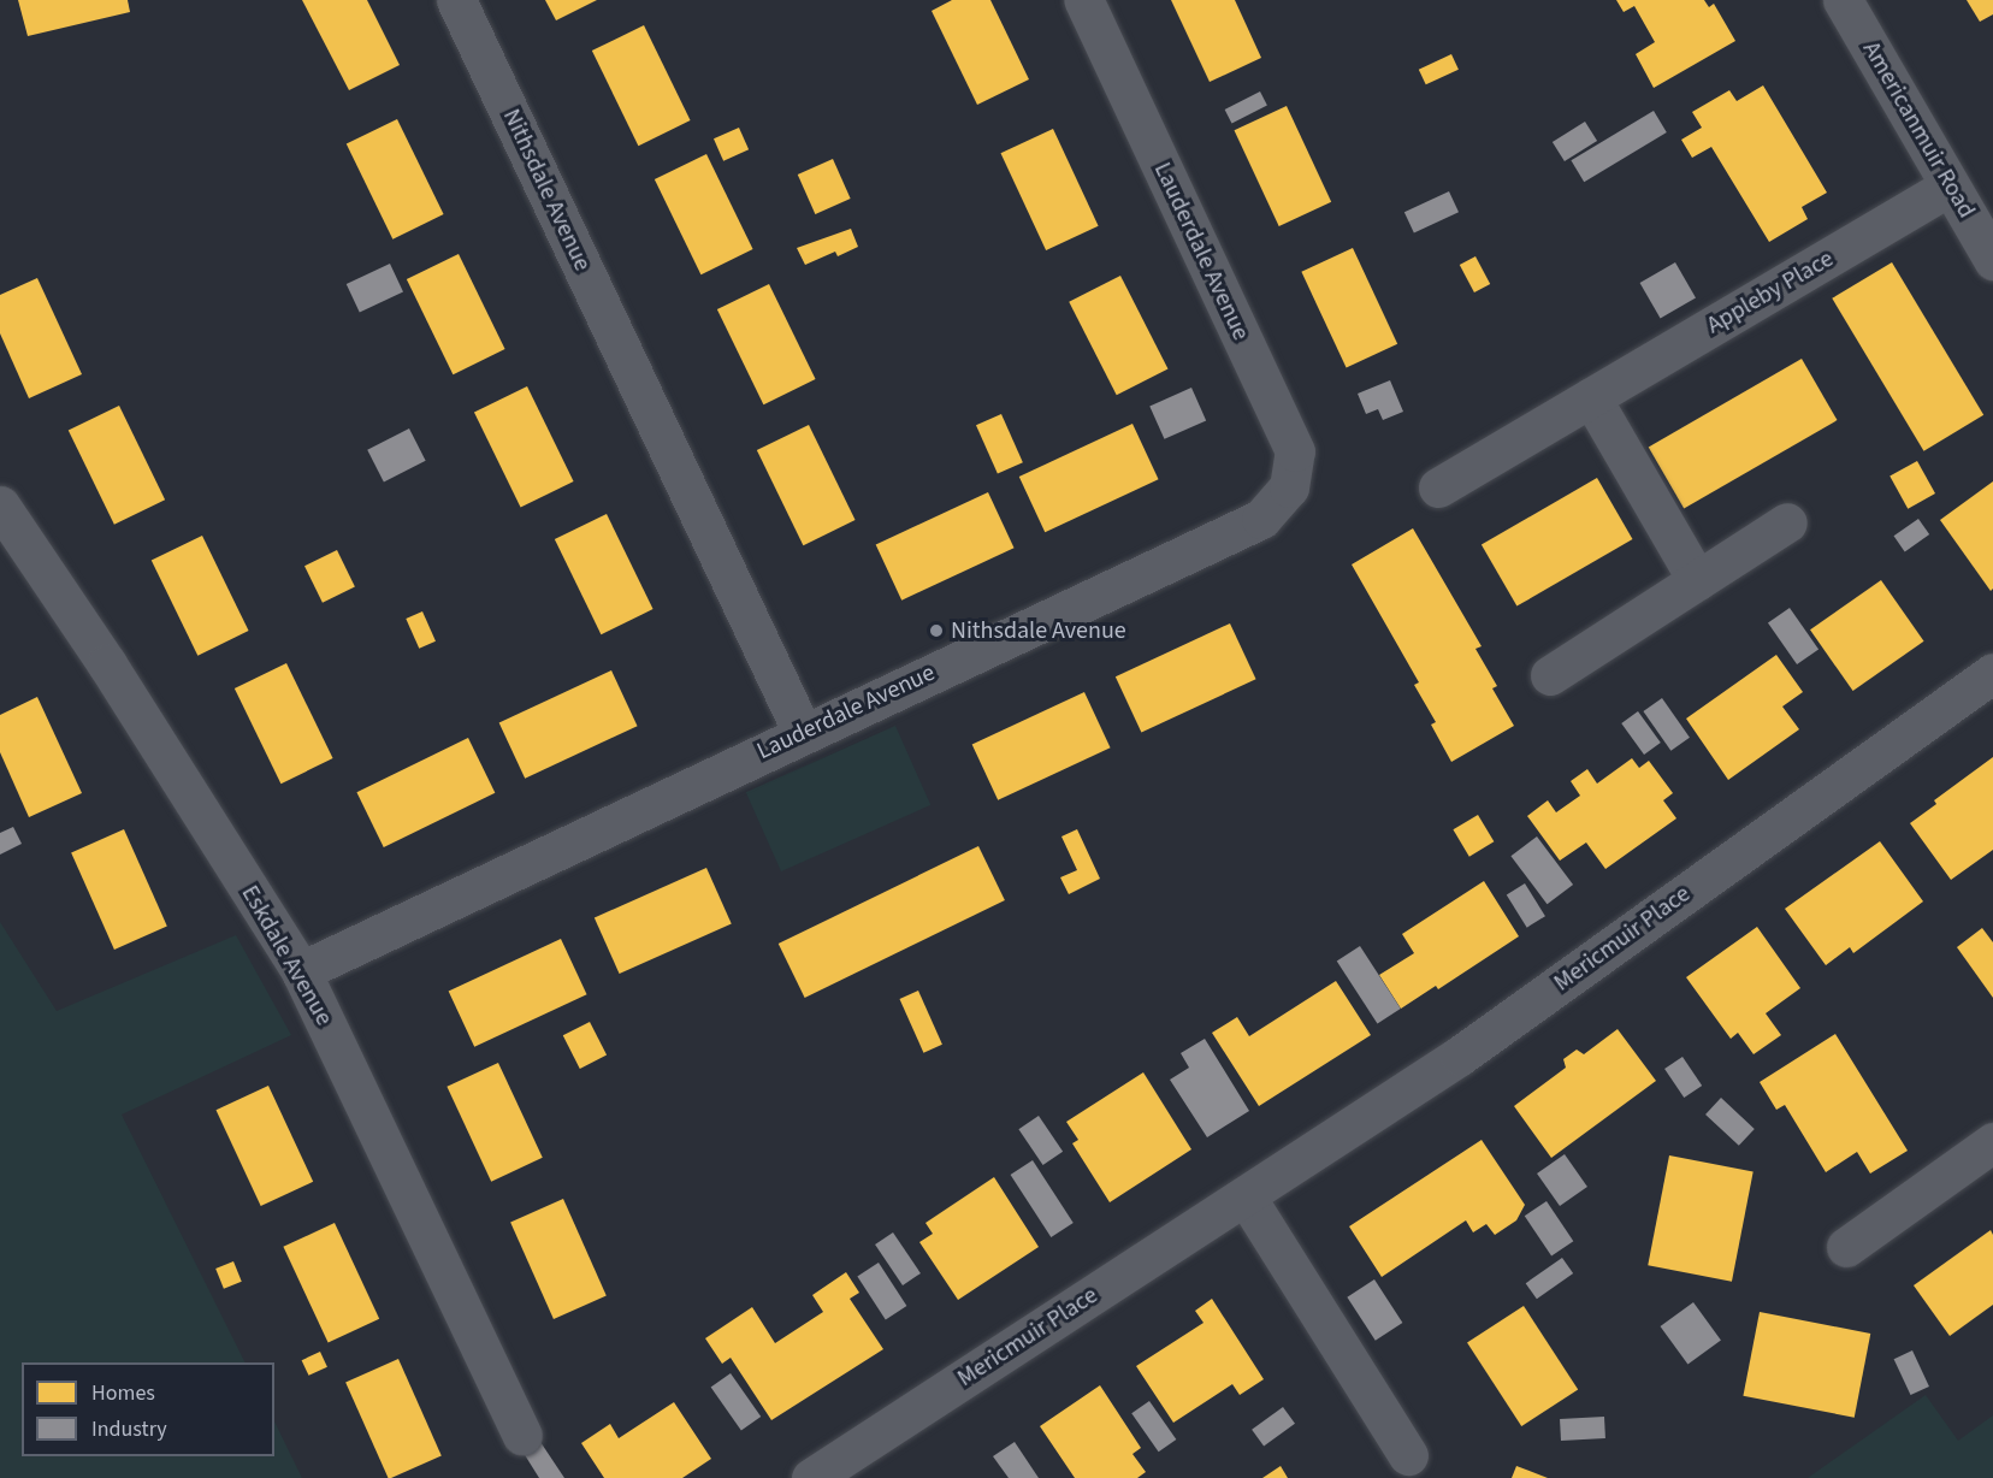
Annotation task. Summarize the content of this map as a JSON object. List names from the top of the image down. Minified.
{"streets":{"street":["Americanmuir Road","Nithsdale Avenue","Lauderdale Avenue","Appleby Place","Mericmuir Place","Eskdale Avenue"]},"crossings":[["Americanmuir Road","Appleby Place"],["Nithsdale Avenue","Lauderdale Avenue"],["Lauderdale Avenue","Eskdale Avenue"]],"places":["Nithsdale Avenue"],"legend":["Homes","Industry"]}
